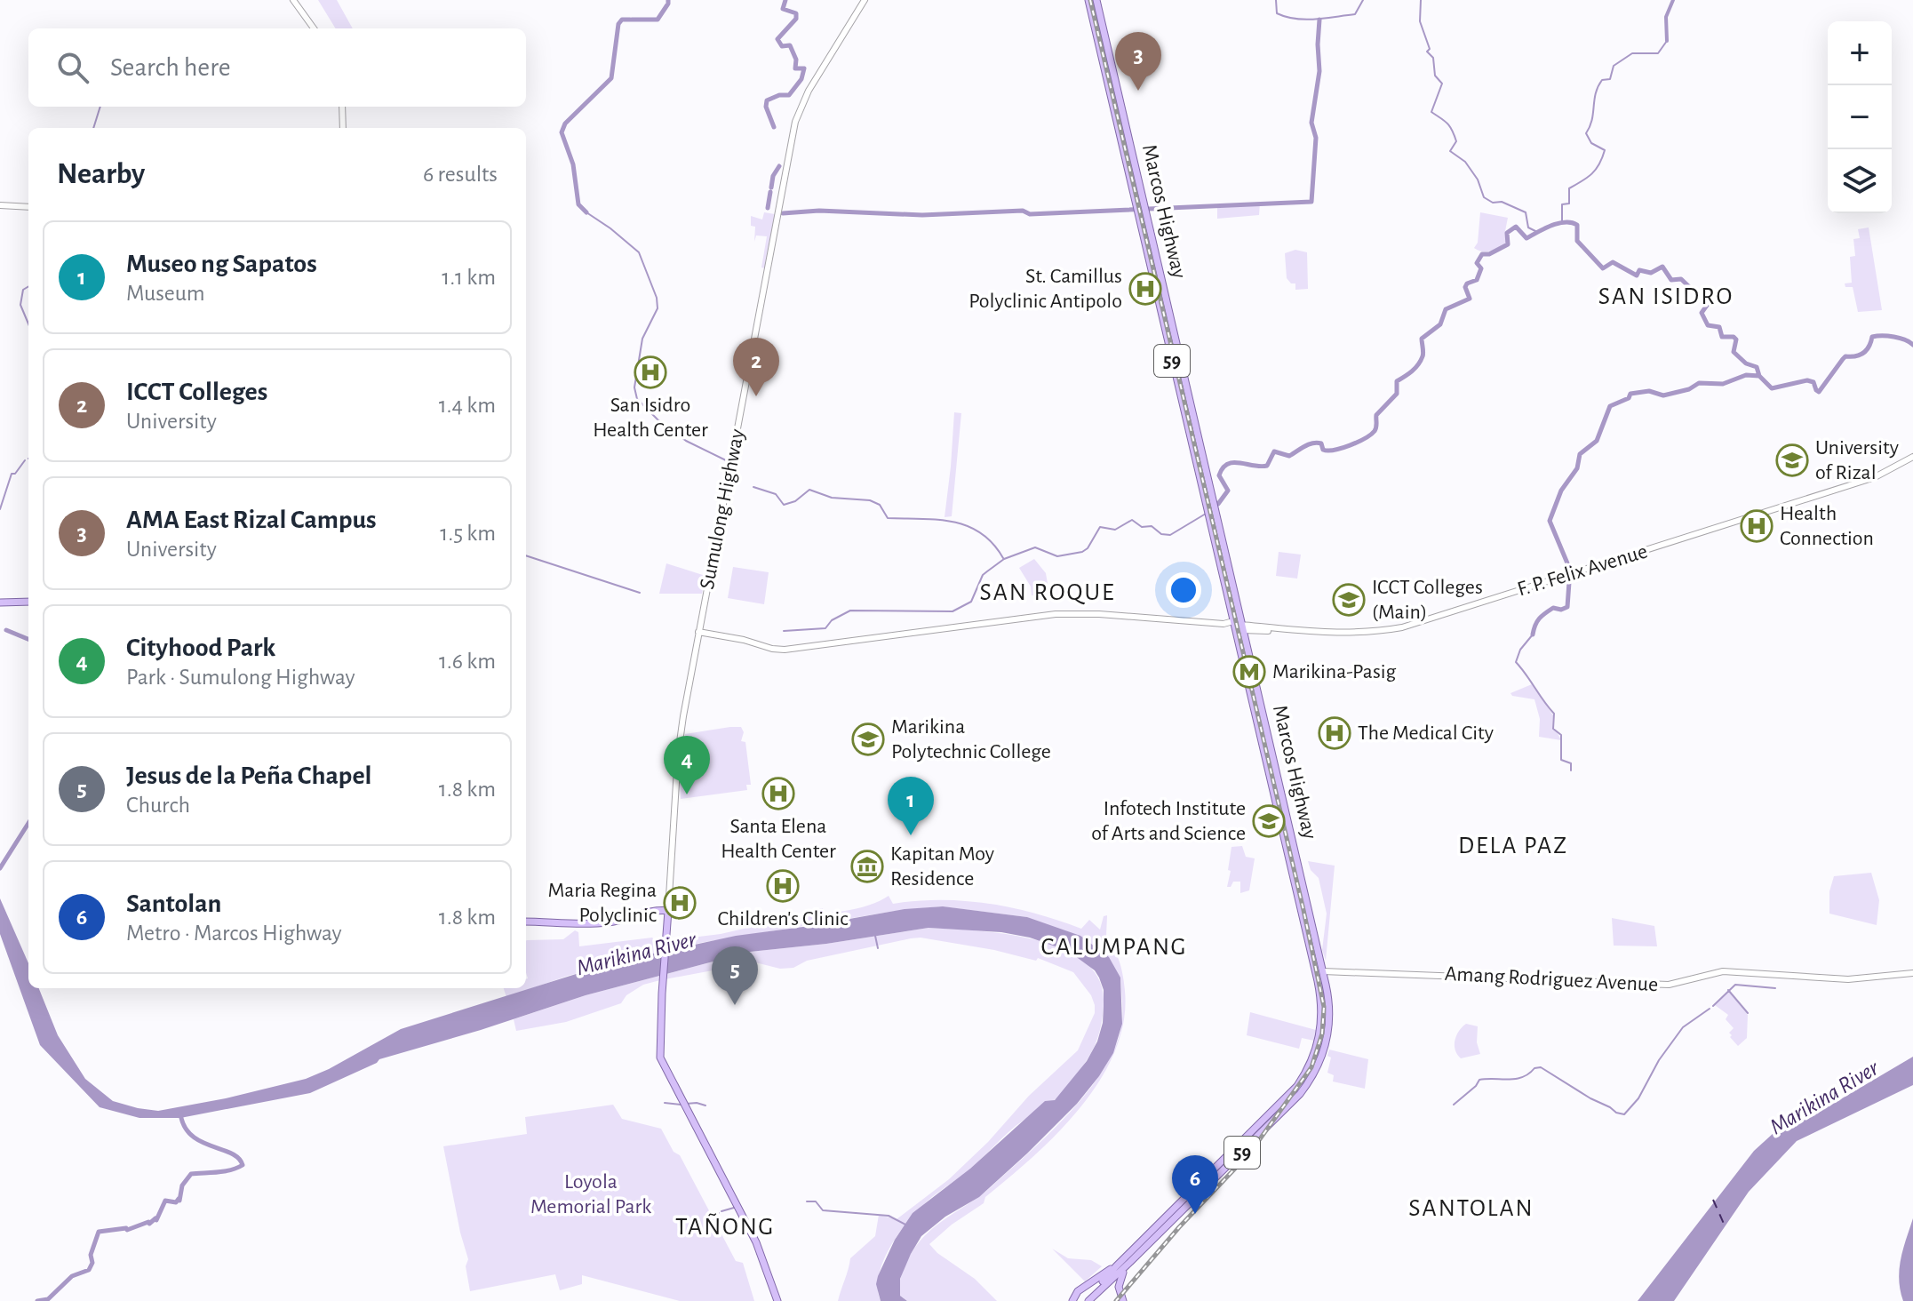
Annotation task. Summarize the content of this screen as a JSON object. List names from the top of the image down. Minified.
{"streets":{"main road":["Marcos Highway","59","Sumulong Highway","F. P. Felix Avenue","Amang Rodriguez Avenue"]},"crossings":[["Marcos Highway","F. P. Felix Avenue"]],"districts":["SAN ISIDRO","SAN ROQUE","DELA PAZ","CALUMPANG","SANTOLAN","TAÑONG"],"water":["Marikina River"],"parks":["Loyola Memorial Park"],"places":{"hospital":["St. Camillus Polyclinic Antipolo","San Isidro Health Center","Health Connection","The Medical City","Santa Elena Health Center","Children's Clinic","Maria Regina Polyclinic"],"school or university":["University of Rizal","ICCT Colleges (Main)","Marikina Polytechnic College","Infotech Institute of Arts and Science"],"metro station":["Marikina-Pasig"],"museum":["Kapitan Moy Residence"]},"page":{"map_buttons":["+","−"],"search":"Search here","pins":["3","2","4","1","5","6"],"heading":["Nearby","6 results"],"list":[{"mark":"1","name":"Museo ng Sapatos","note":"Museum","value":"1.1 km"},{"mark":"2","name":"ICCT Colleges","note":"University","value":"1.4 km"},{"mark":"3","name":"AMA East Rizal Campus","note":"University","value":"1.5 km"},{"mark":"4","name":"Cityhood Park","note":"Park · Sumulong Highway","value":"1.6 km"},{"mark":"5","name":"Jesus de la Peña Chapel","note":"Church","value":"1.8 km"},{"mark":"6","name":"Santolan","note":"Metro · Marcos Highway","value":"1.8 km"}]}}
